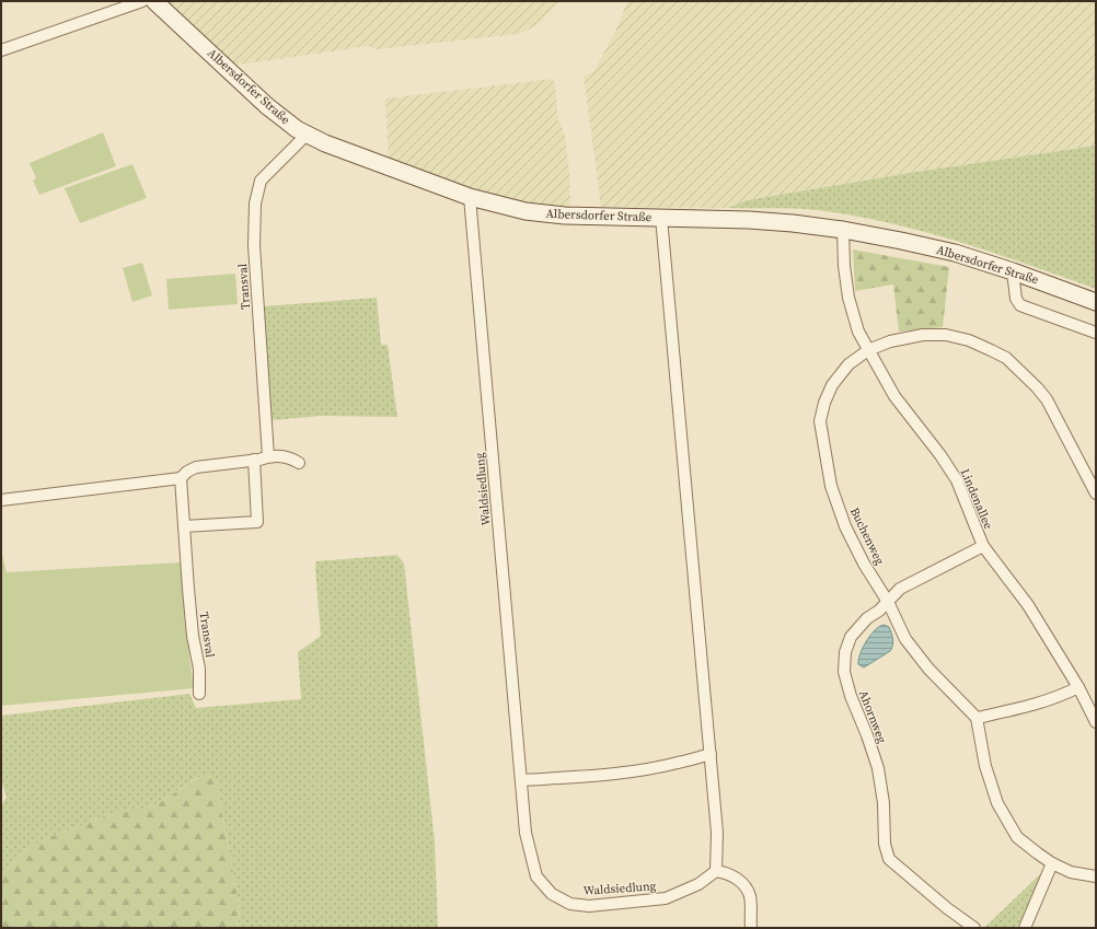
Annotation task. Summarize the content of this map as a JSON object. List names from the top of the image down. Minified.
{"streets":{"street":["Albersdorfer Straße","Transval","Waldsiedlung","Lindenallee","Buchenweg","Ahornweg"]},"crossings":[["Albersdorfer Straße","Transval"],["Albersdorfer Straße","Waldsiedlung"],["Albersdorfer Straße","Lindenallee"],["Lindenallee","Buchenweg"],["Lindenallee","Ahornweg"],["Buchenweg","Ahornweg"]]}
